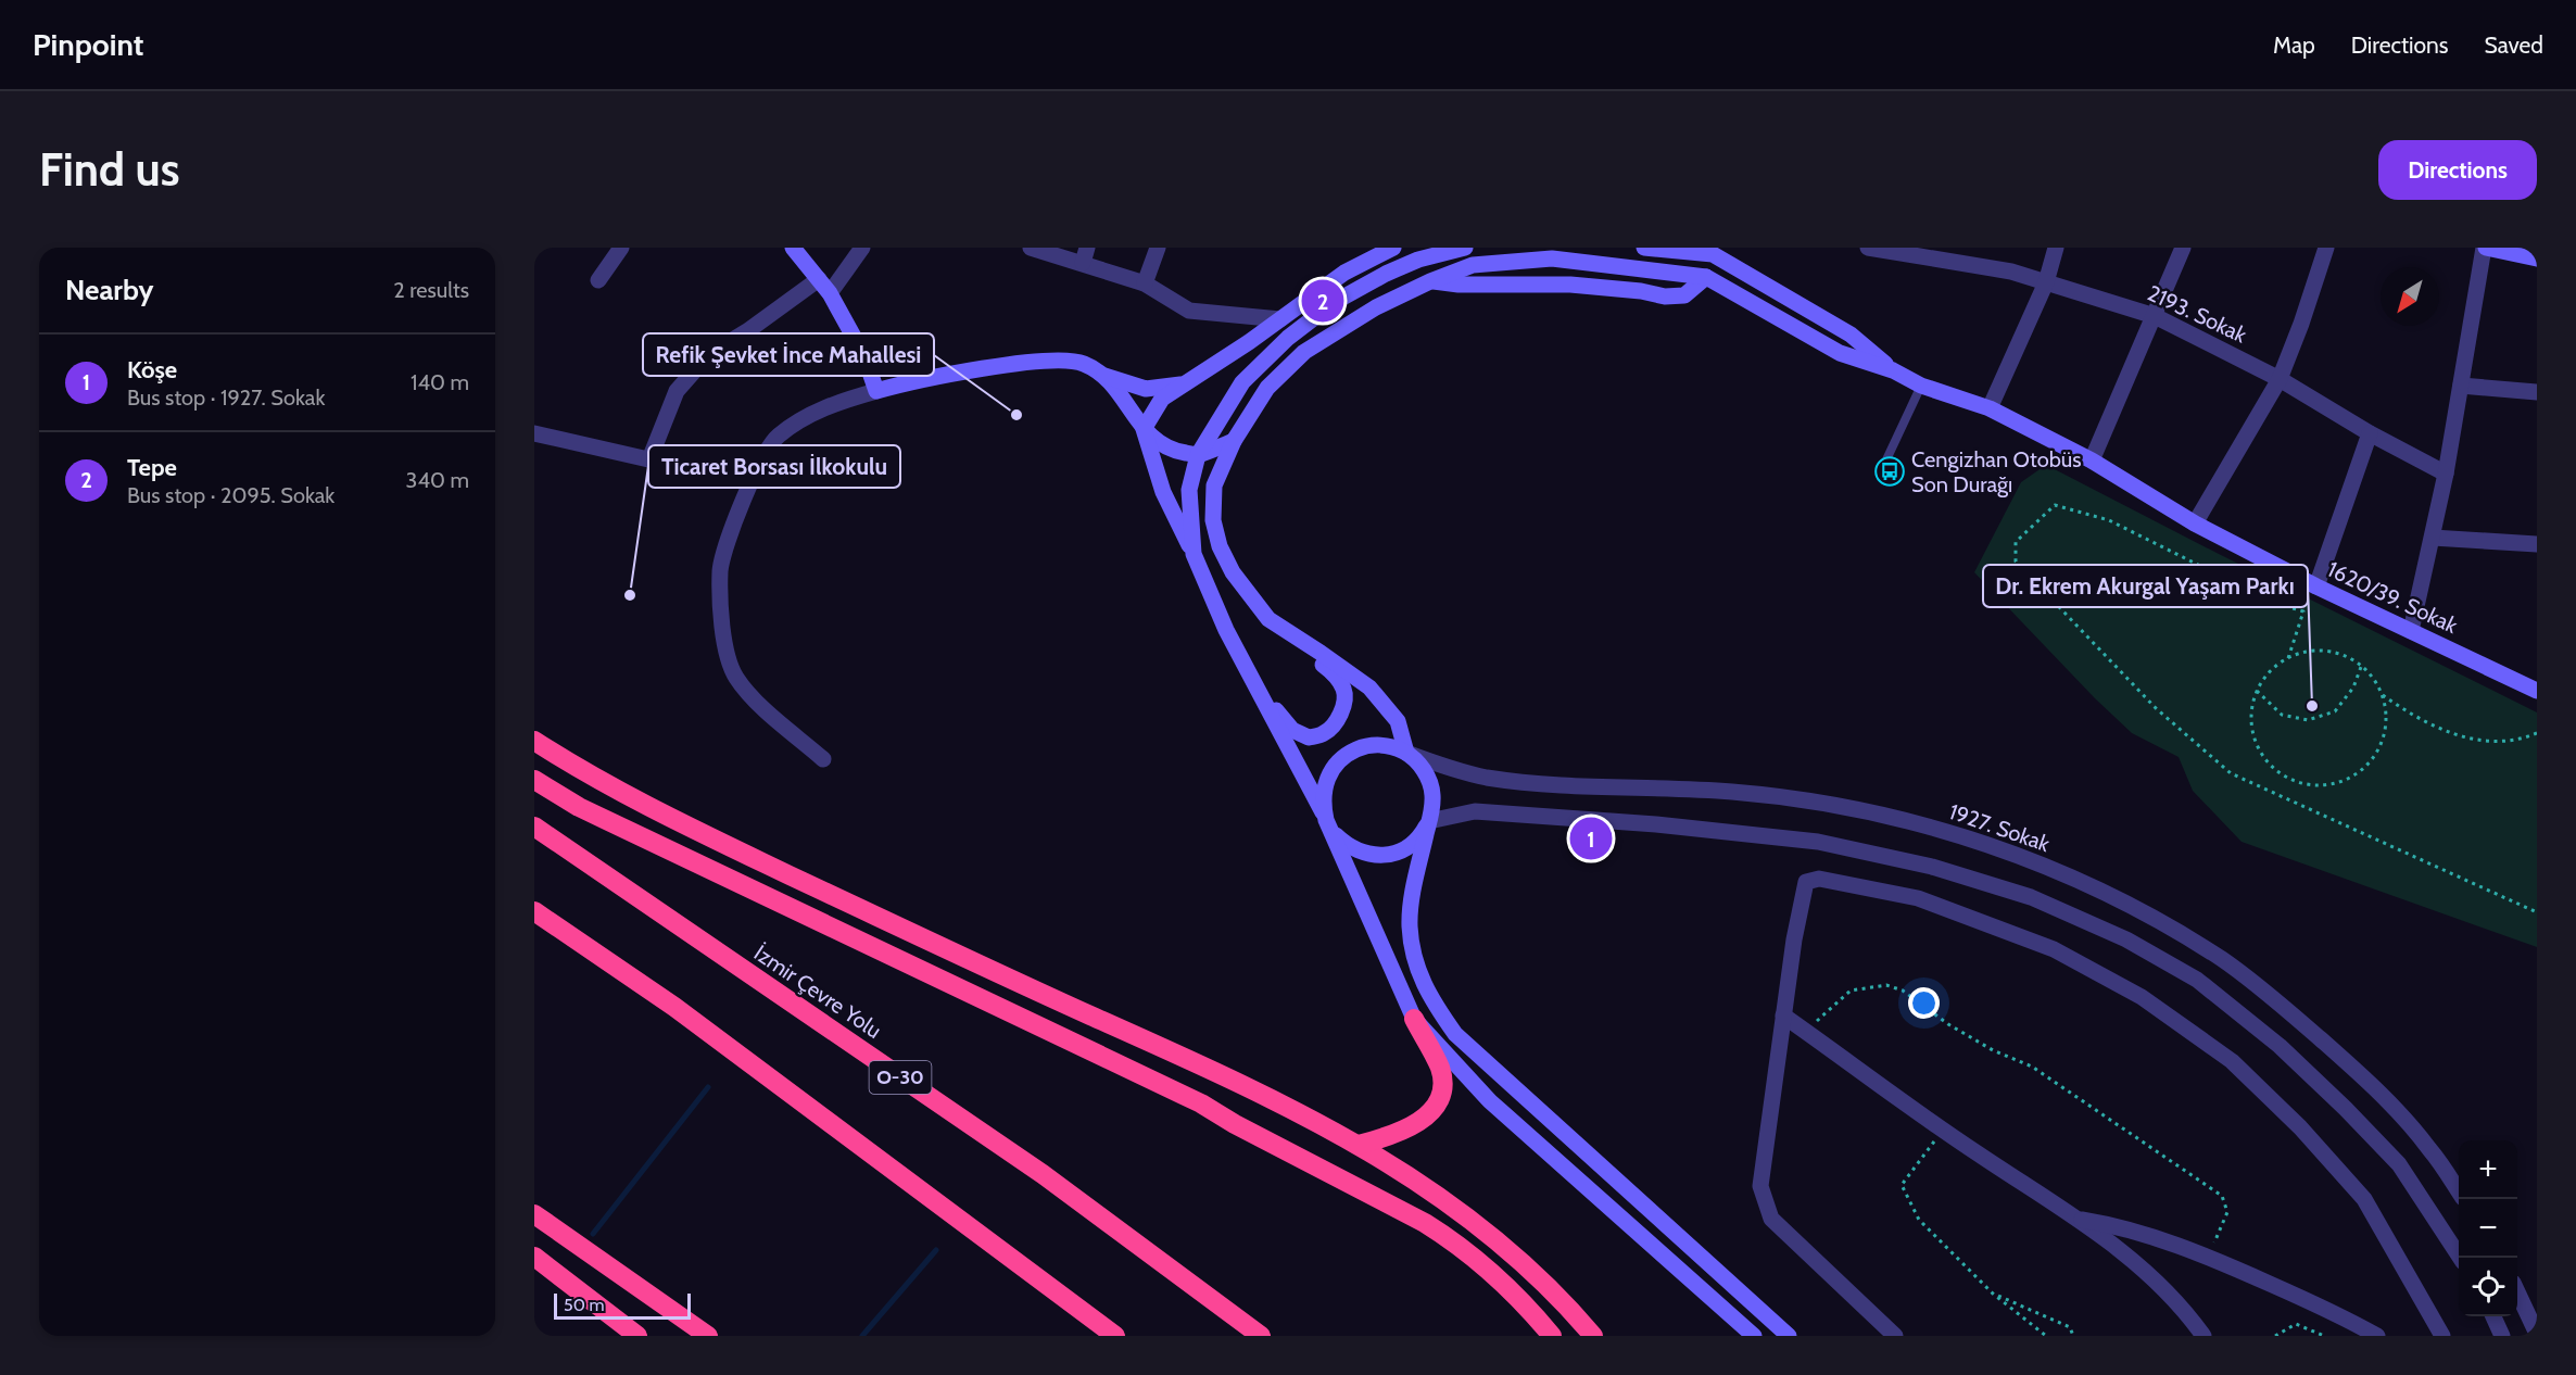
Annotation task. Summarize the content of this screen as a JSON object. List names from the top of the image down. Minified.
{"streets":{"highway":["İzmir Çevre Yolu","O-30"],"main road":["1620/39. Sokak"],"street":["2193. Sokak","1927. Sokak"]},"places":{"other":["Refik Şevket İnce Mahallesi","Ticaret Borsası İlkokulu","Dr. Ekrem Akurgal Yaşam Parkı"],"bus stop":["Cengizhan Otobüs Son Durağı"]},"scale_bar":"50 m","north":"bottom left","page":{"header":"Pinpoint","nav":["Map","Directions","Saved"],"buttons":"Directions","title":"Find us","heading":["Nearby","2 results"],"pins":["2","1"],"list":[{"mark":"1","name":"Köşe","note":"Bus stop · 1927. Sokak","value":"140 m"},{"mark":"2","name":"Tepe","note":"Bus stop · 2095. Sokak","value":"340 m"}],"map_buttons":["+","−"],"scale":"50 m"}}
